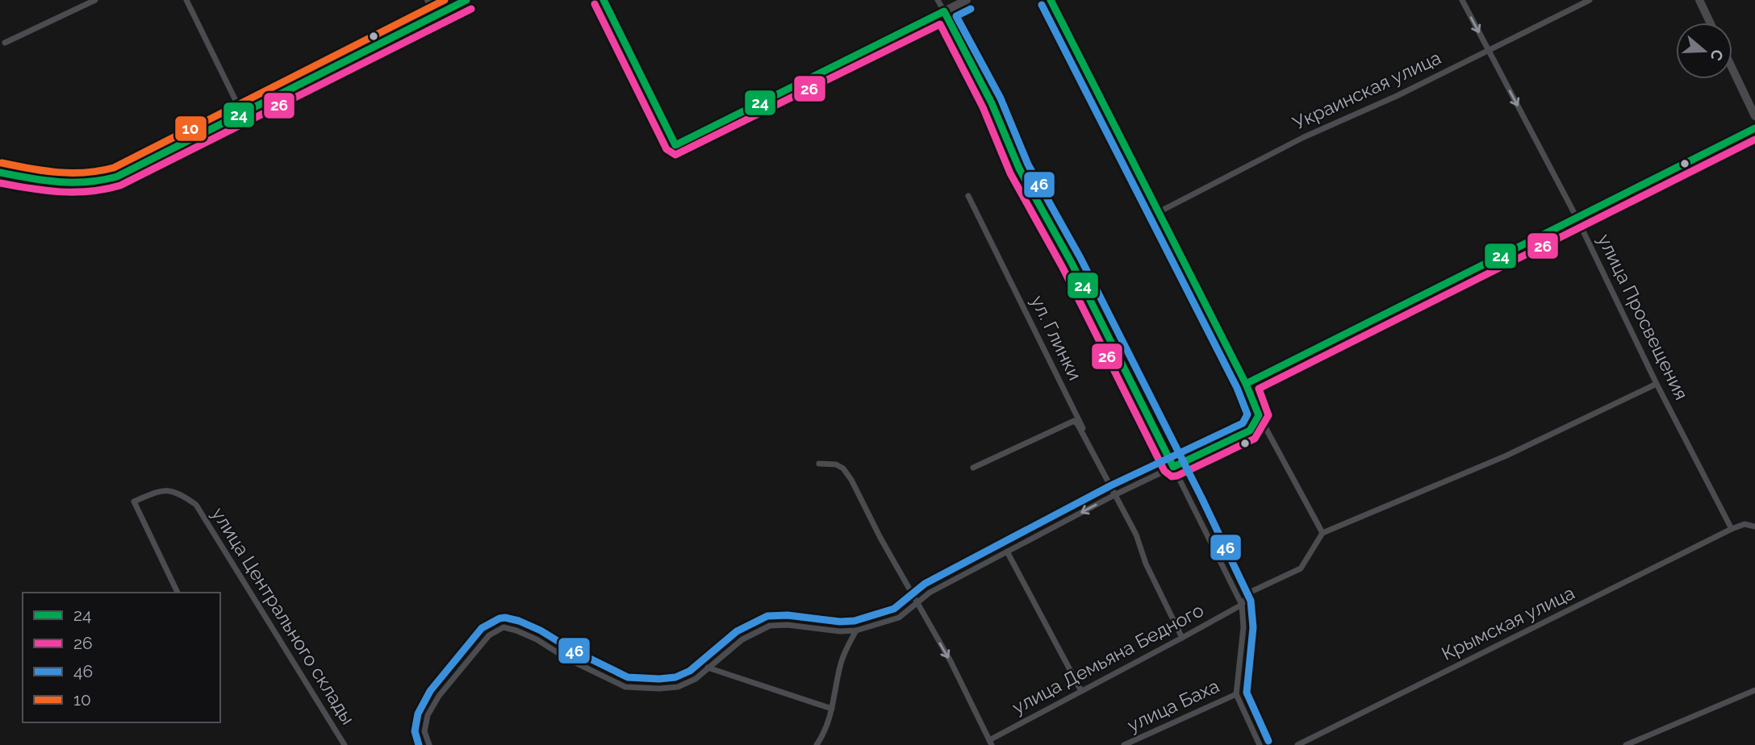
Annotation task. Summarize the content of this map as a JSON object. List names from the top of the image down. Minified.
{"streets":{"street":["Украинская улица","улица Просвещения","ул. Глинки","улица Центрального склады","Крымская улица","улица Демьяна Бедного","улица Баха"]},"crossings":[["Украинская улица","улица Просвещения"],["улица Просвещения","Крымская улица"]],"one_way":["улица Просвещения"],"lines":["transit line 24","transit line 10","transit line 26","transit line 46"],"legend":["24","26","46","10"],"north":"right"}
